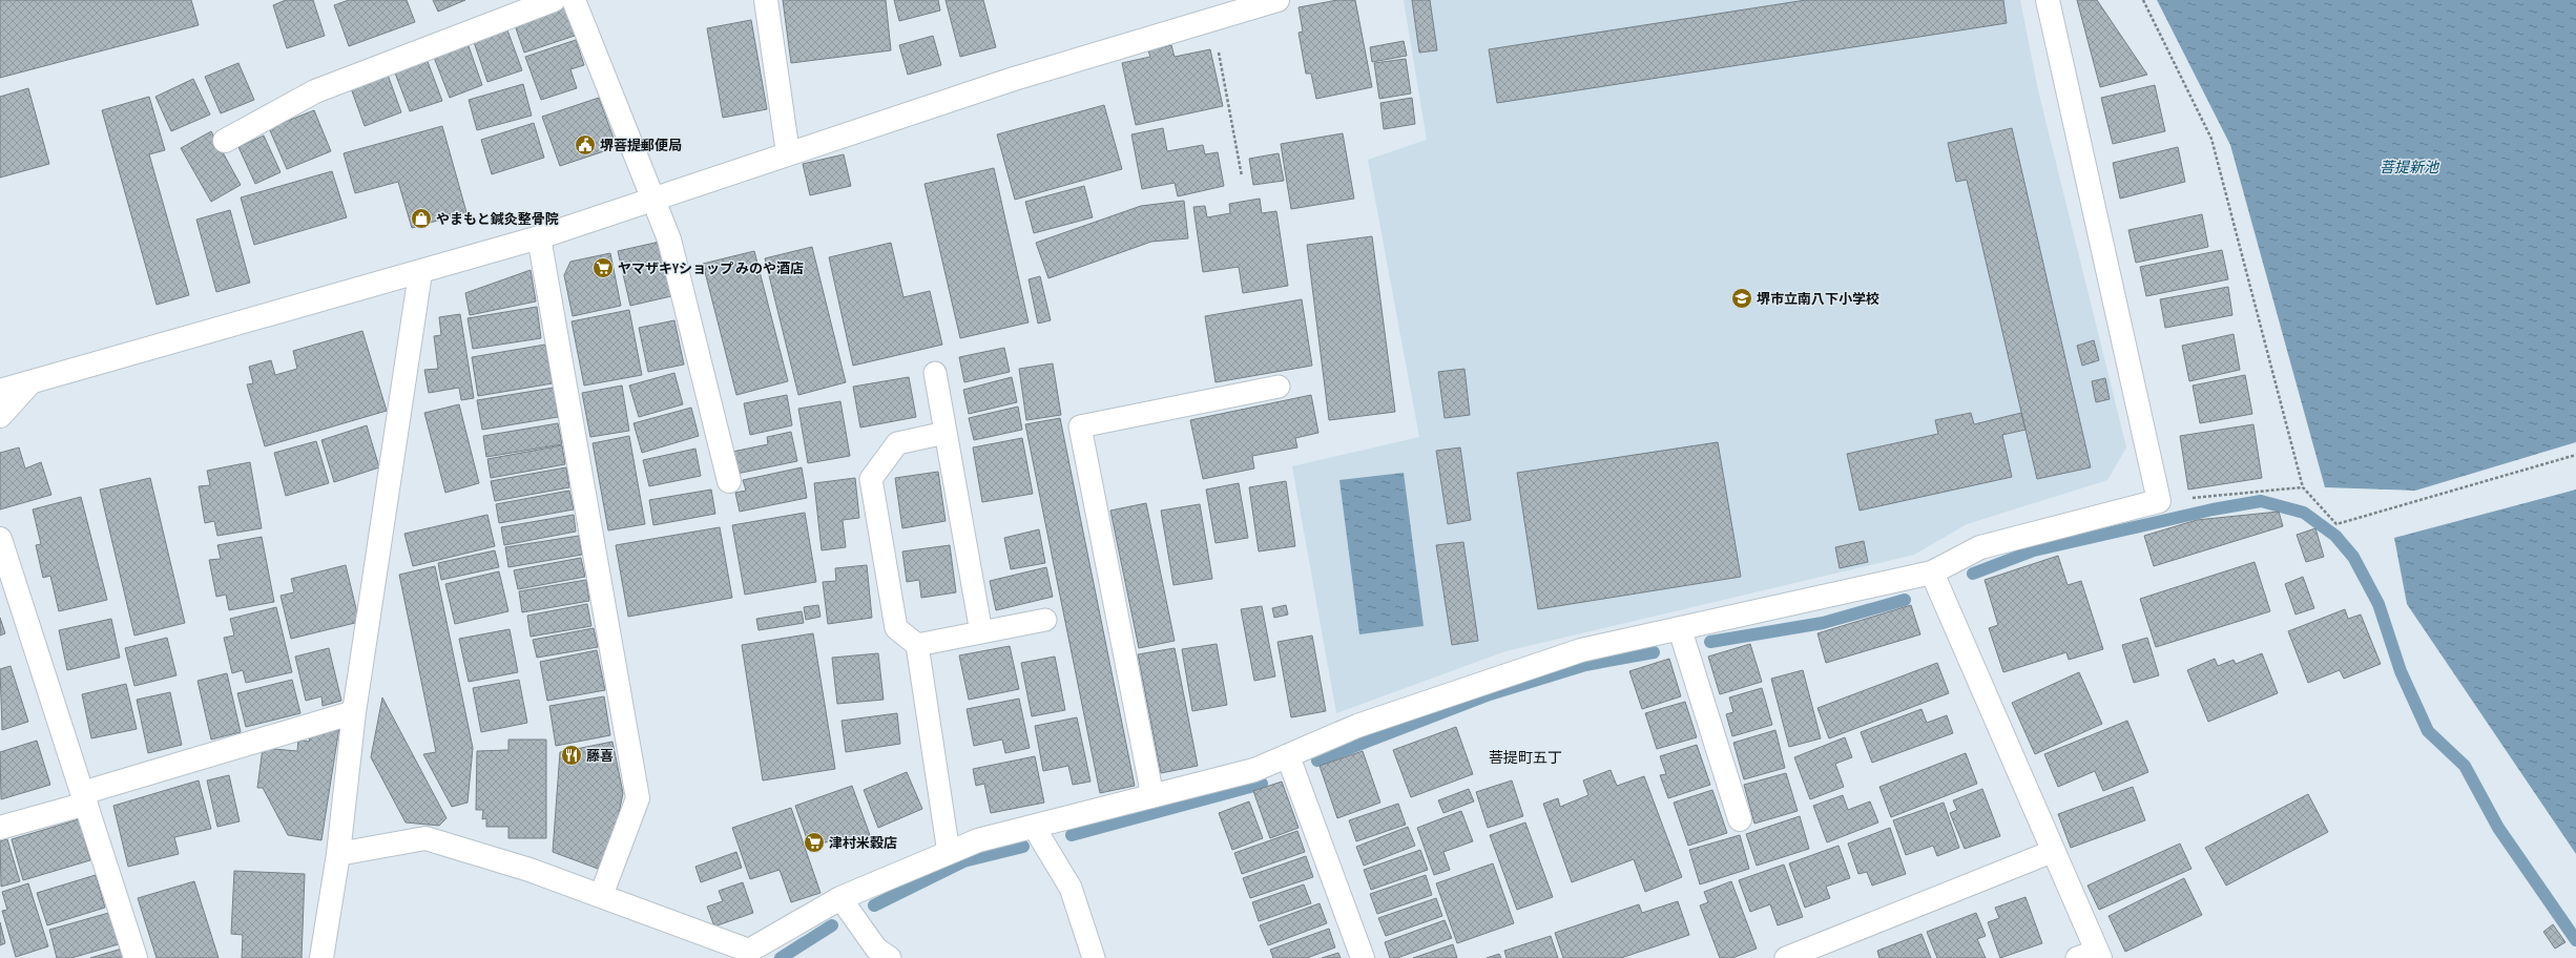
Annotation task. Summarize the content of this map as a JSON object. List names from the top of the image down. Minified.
{"districts":["菩提町五丁"],"water":["菩提新池"],"places":{"public building":["堺菩提郵便局"],"shop":["やまもと鍼灸整骨院"],"supermarket":["ヤマザキYショップ みのや酒店","津村米穀店"],"school or university":["堺市立南八下小学校"],"restaurant":["藤喜"]}}
